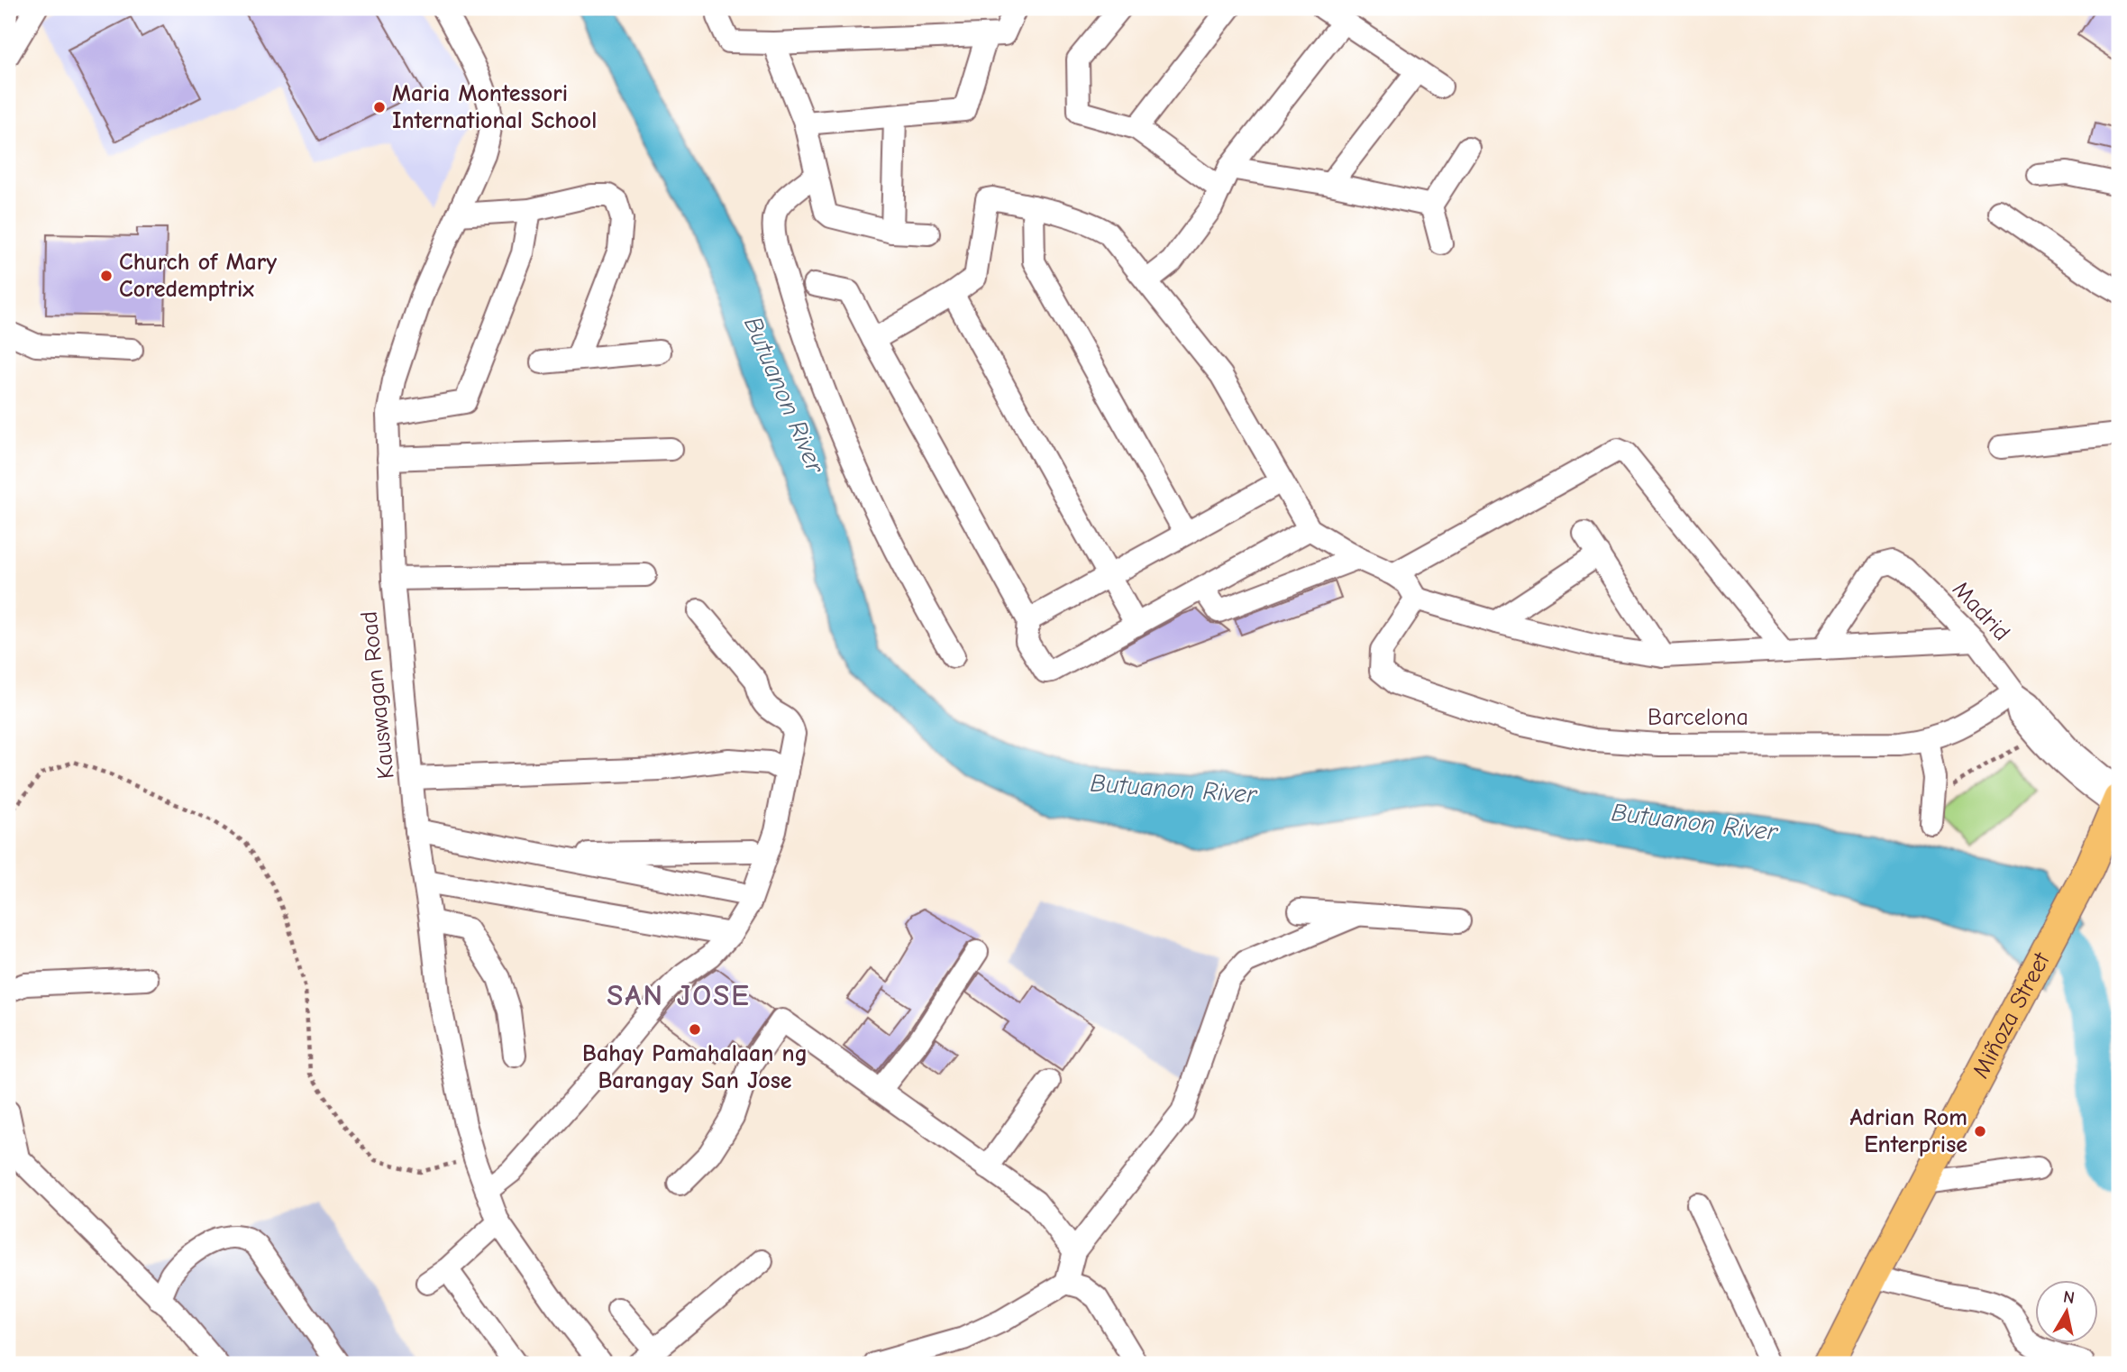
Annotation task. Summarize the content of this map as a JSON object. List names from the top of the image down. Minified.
{"streets":{"main road":["Miñoza Street"],"street":["Madrid","Kauswagan Road","Barcelona"]},"crossings":[["Madrid","Barcelona"],["Madrid","Miñoza Street"]],"districts":["SAN JOSE"],"water":["Butuanon River"],"places":["Maria Montessori International School","Church of Mary Coredemptrix","Bahay Pamahalaan ng Barangay San Jose","Adrian Rom Enterprise"],"north":"top"}
